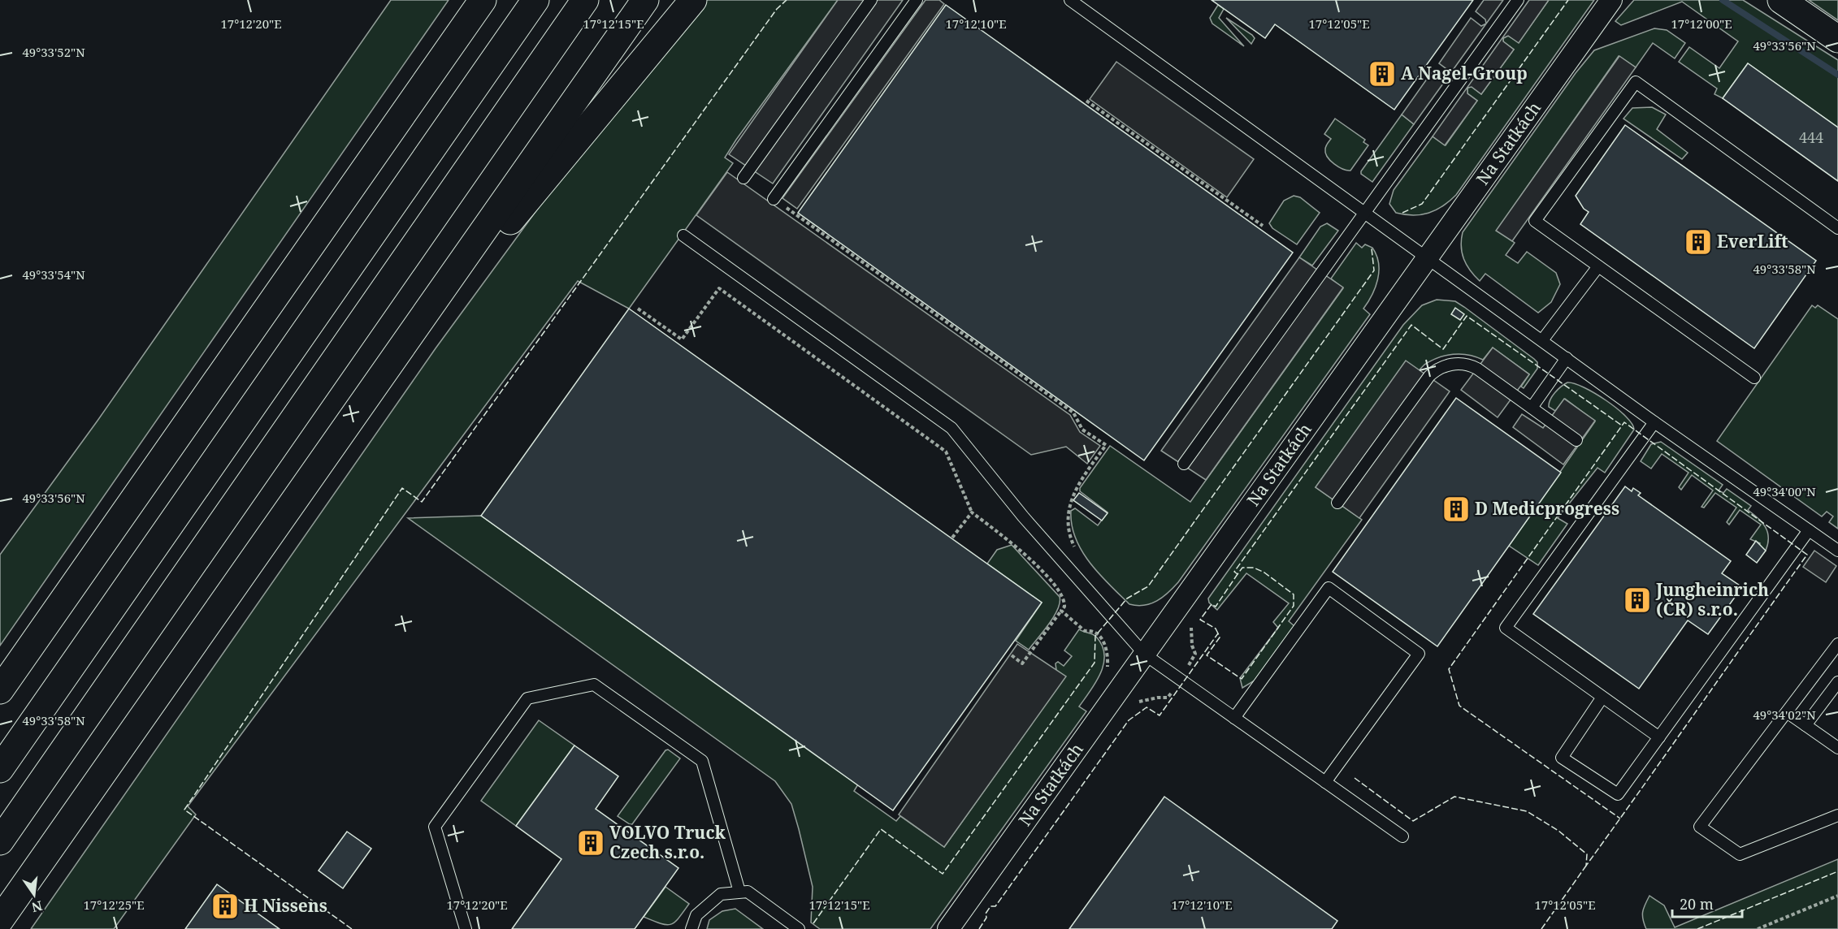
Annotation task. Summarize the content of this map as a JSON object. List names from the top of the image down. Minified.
{"streets":{"street":["Na Statkách"]},"places":{"building":["A Nagel-Group","EverLift","D Medicprogress","Jungheinrich (ČR) s.r.o.","VOLVO Truck Czech s.r.o.","H Nissens"]},"house_numbers":["444"],"scale_bar":"20 m","north":"bottom","coordinates":["17°12'20\"E","17°12'15\"E","17°12'10\"E","17°12'05\"E","17°12'00\"E","49°33'56\"N","49°33'52\"N","49°33'58\"N","49°33'54\"N","49°34'00\"N","49°34'02\"N","17°12'25\"E"]}
